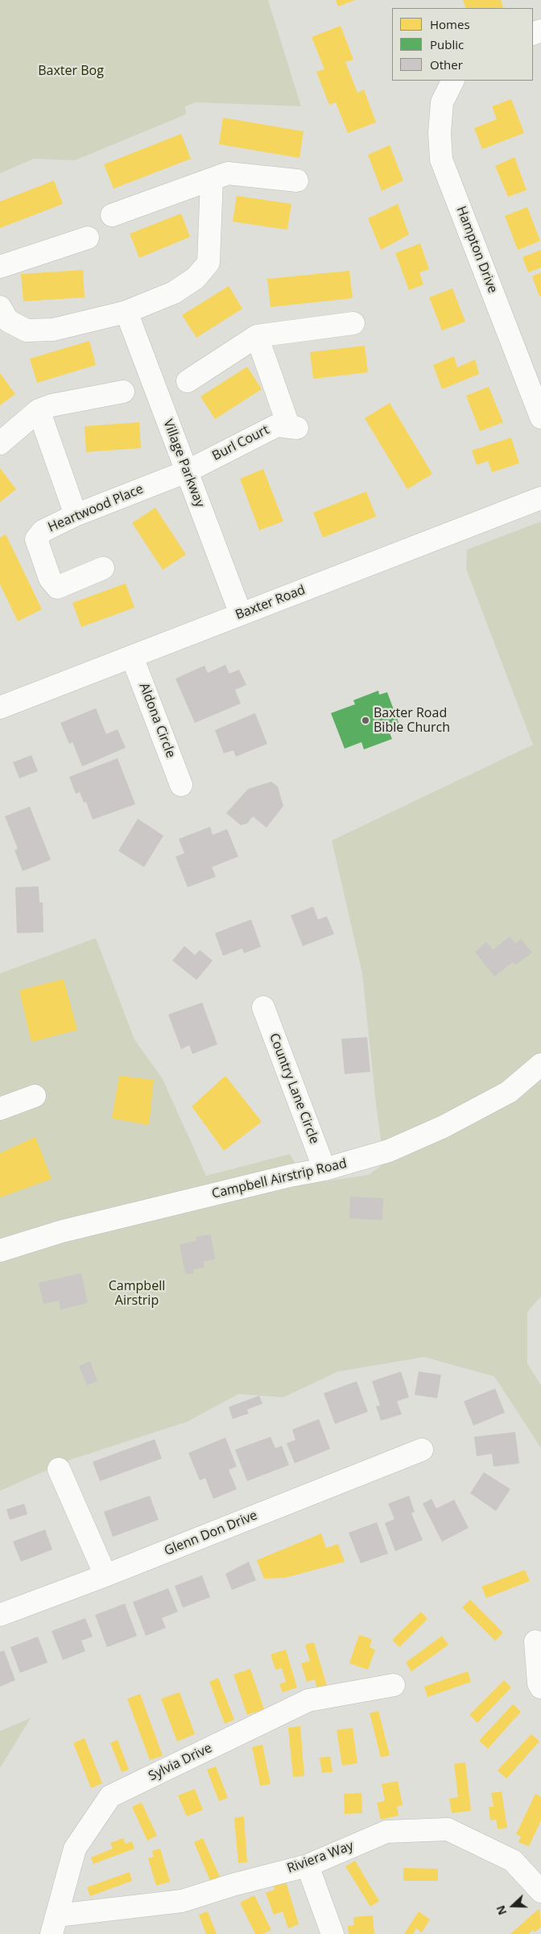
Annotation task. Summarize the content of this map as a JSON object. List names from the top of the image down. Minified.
{"streets":{"street":["Hampton Drive","Burl Court","Village Parkway","Heartwood Place","Baxter Road","Aldona Circle","Country Lane Circle","Campbell Airstrip Road","Glenn Don Drive","Sylvia Drive","Riviera Way"]},"crossings":[["Burl Court","Village Parkway"],["Burl Court","Heartwood Place"],["Village Parkway","Heartwood Place"],["Village Parkway","Baxter Road"],["Baxter Road","Aldona Circle"],["Country Lane Circle","Campbell Airstrip Road"],["Sylvia Drive","Riviera Way"]],"parks":["Baxter Bog","Campbell Airstrip"],"places":["Baxter Road Bible Church"],"legend":["Homes","Public","Other"],"north":"left"}
